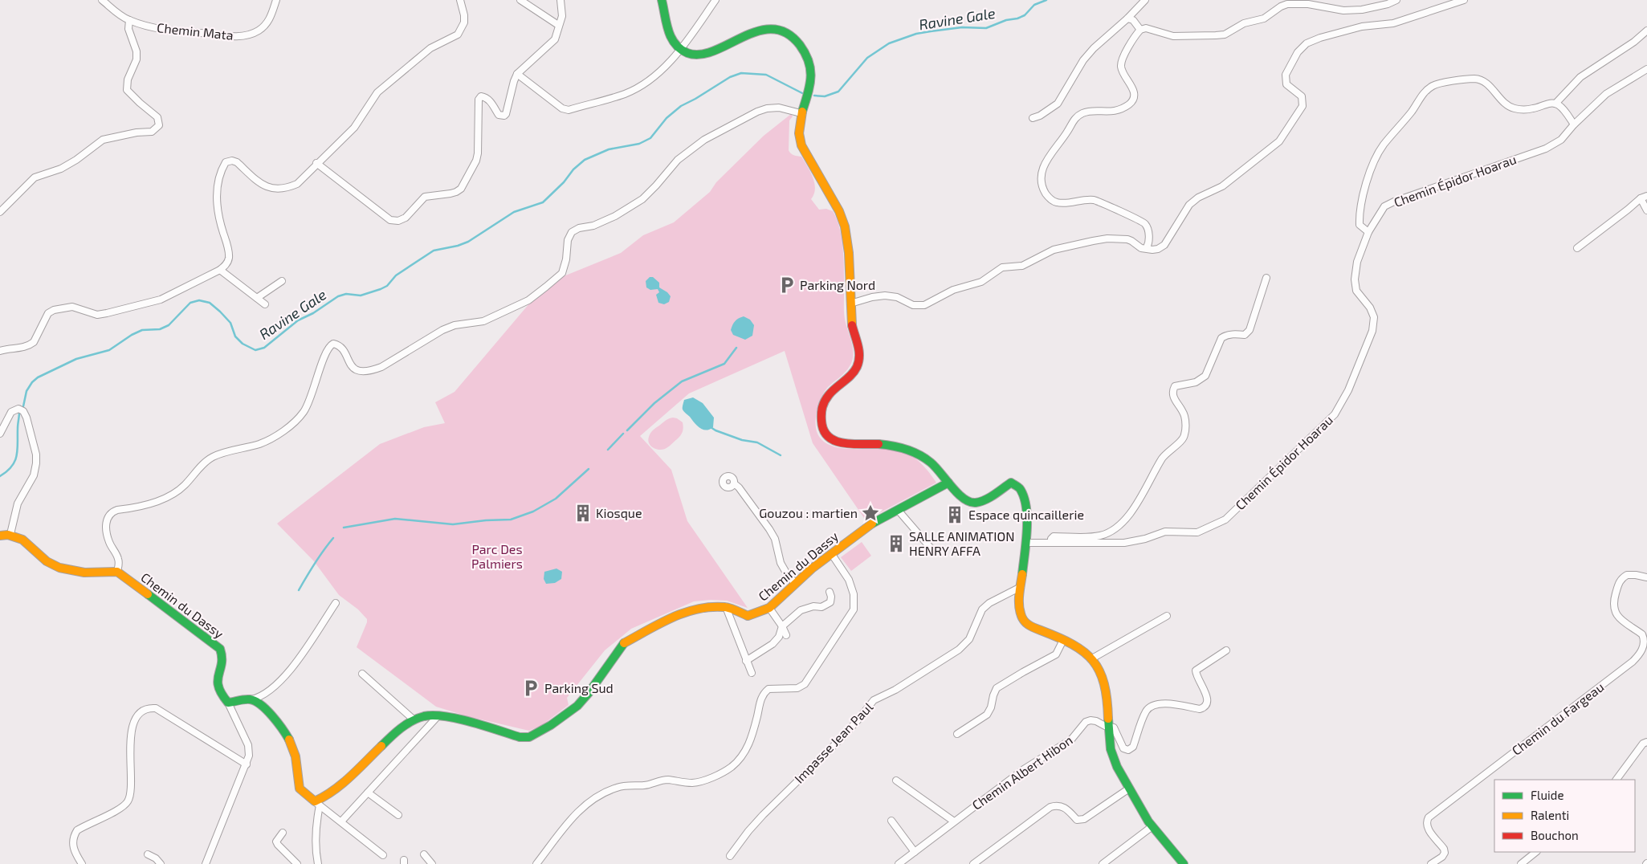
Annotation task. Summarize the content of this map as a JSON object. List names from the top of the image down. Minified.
{"streets":{"main road":["Chemin du Dassy"],"street":["Chemin Mata","Chemin Épidor Hoarau","Chemin du Fargeau","Impasse Jean Paul","Chemin Albert Hibon"]},"water":["Ravine Gale"],"parks":["Parc Des Palmiers"],"places":{"parking":["Parking Nord","Parking Sud"],"building":["Kiosque","Espace quincaillerie","SALLE ANIMATION HENRY AFFA"],"place":["Gouzou : martien"]},"legend":["Fluide","Ralenti","Bouchon"]}
